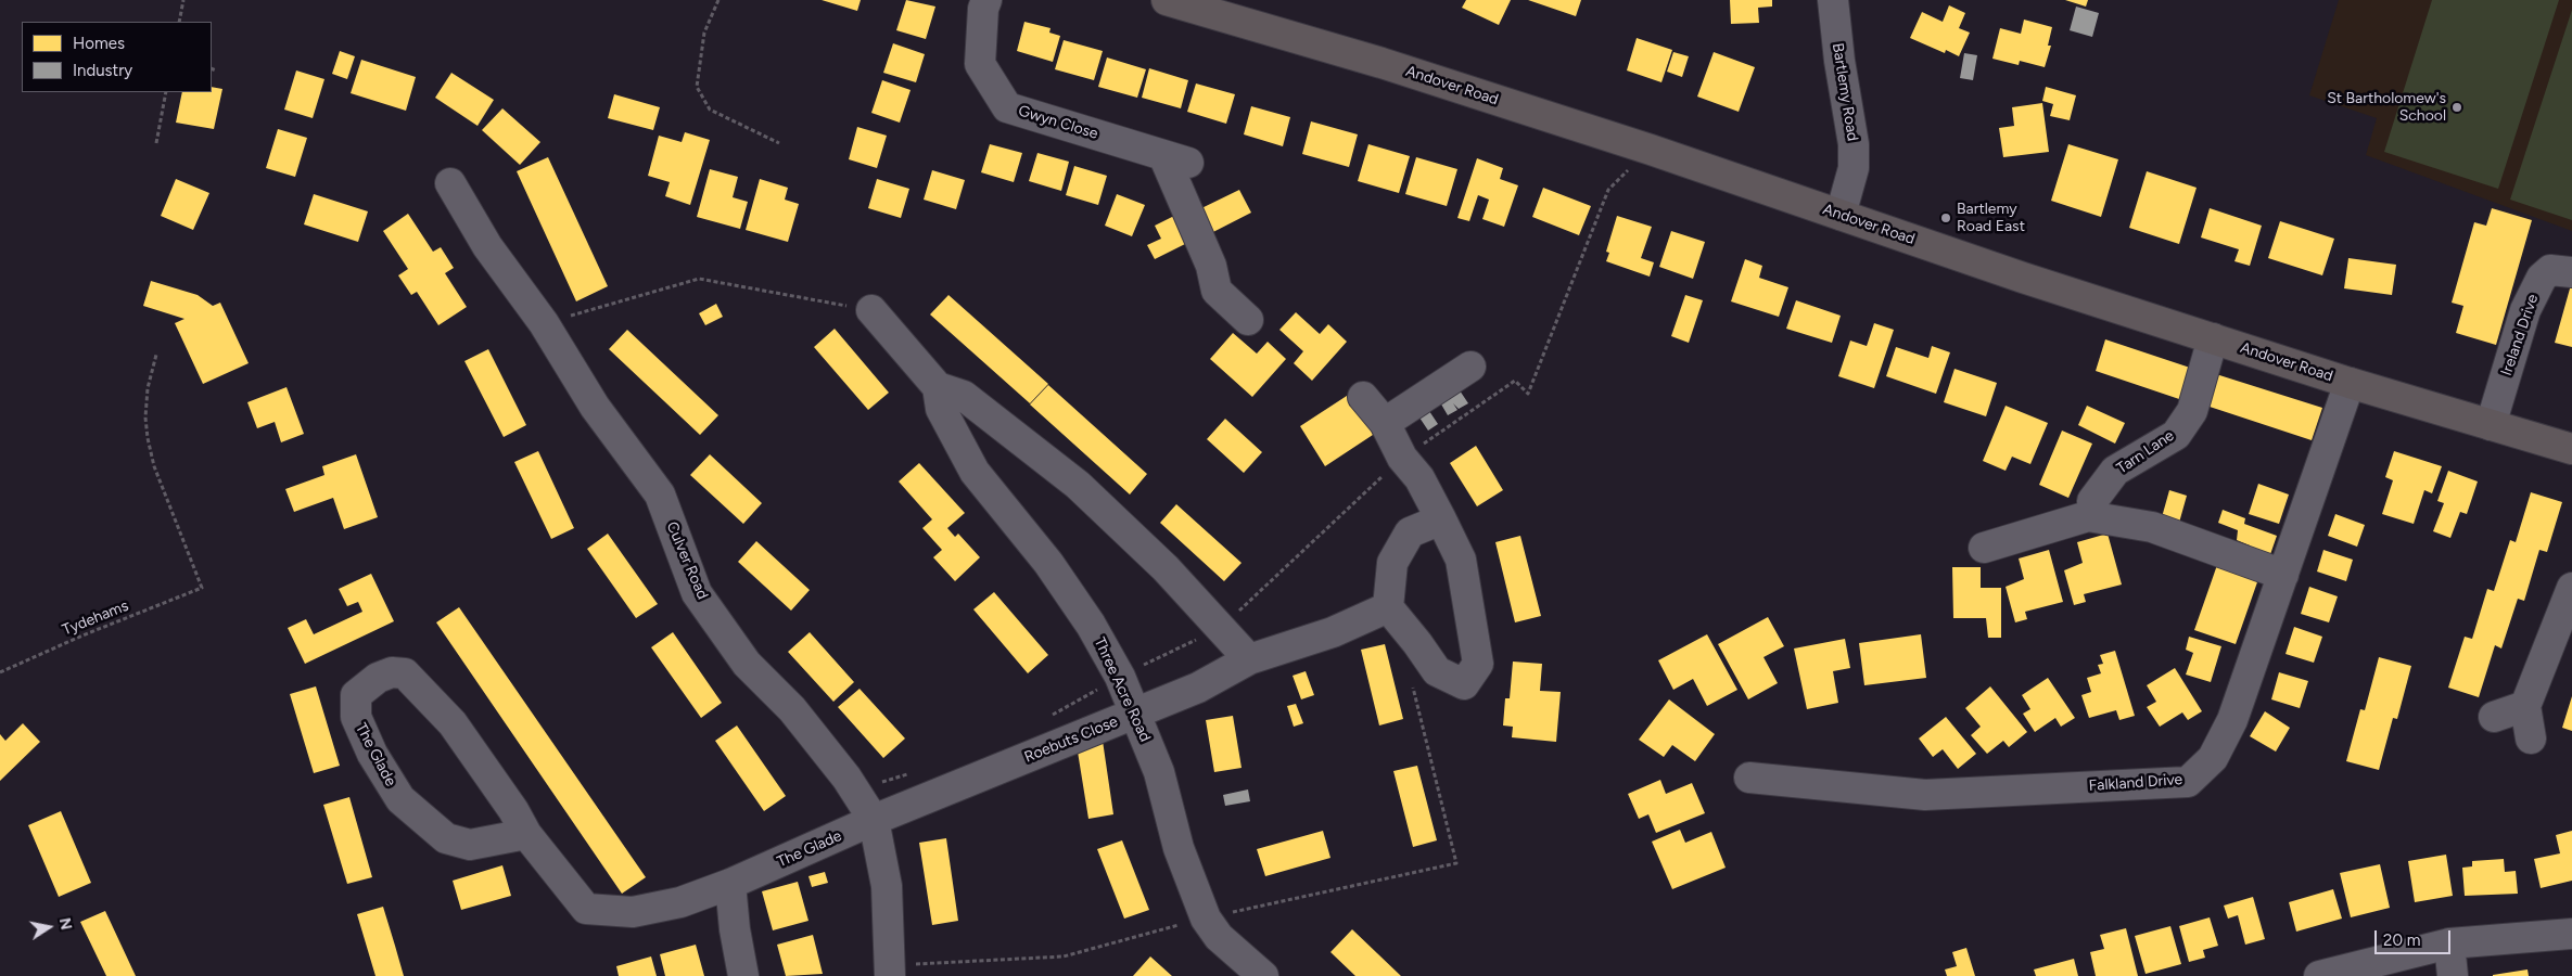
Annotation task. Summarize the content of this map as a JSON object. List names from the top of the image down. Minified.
{"streets":{"main road":["Andover Road"],"street":["Bartlemy Road","Gwyn Close","Ireland Drive","Tarn Lane","Culver Road","Three Acre Road","Roebuts Close","The Glade","Falkland Drive"],"path":["Tydehams"]},"crossings":[["Andover Road","Bartlemy Road"],["Andover Road","Ireland Drive"],["Andover Road","Tarn Lane"],["Andover Road","Falkland Drive"],["Culver Road","Roebuts Close"],["Culver Road","The Glade"],["Three Acre Road","Roebuts Close"],["Roebuts Close","The Glade"]],"places":["St Bartholomew's School","Bartlemy Road East"],"legend":["Homes","Industry"],"scale_bar":"20 m","north":"right"}
